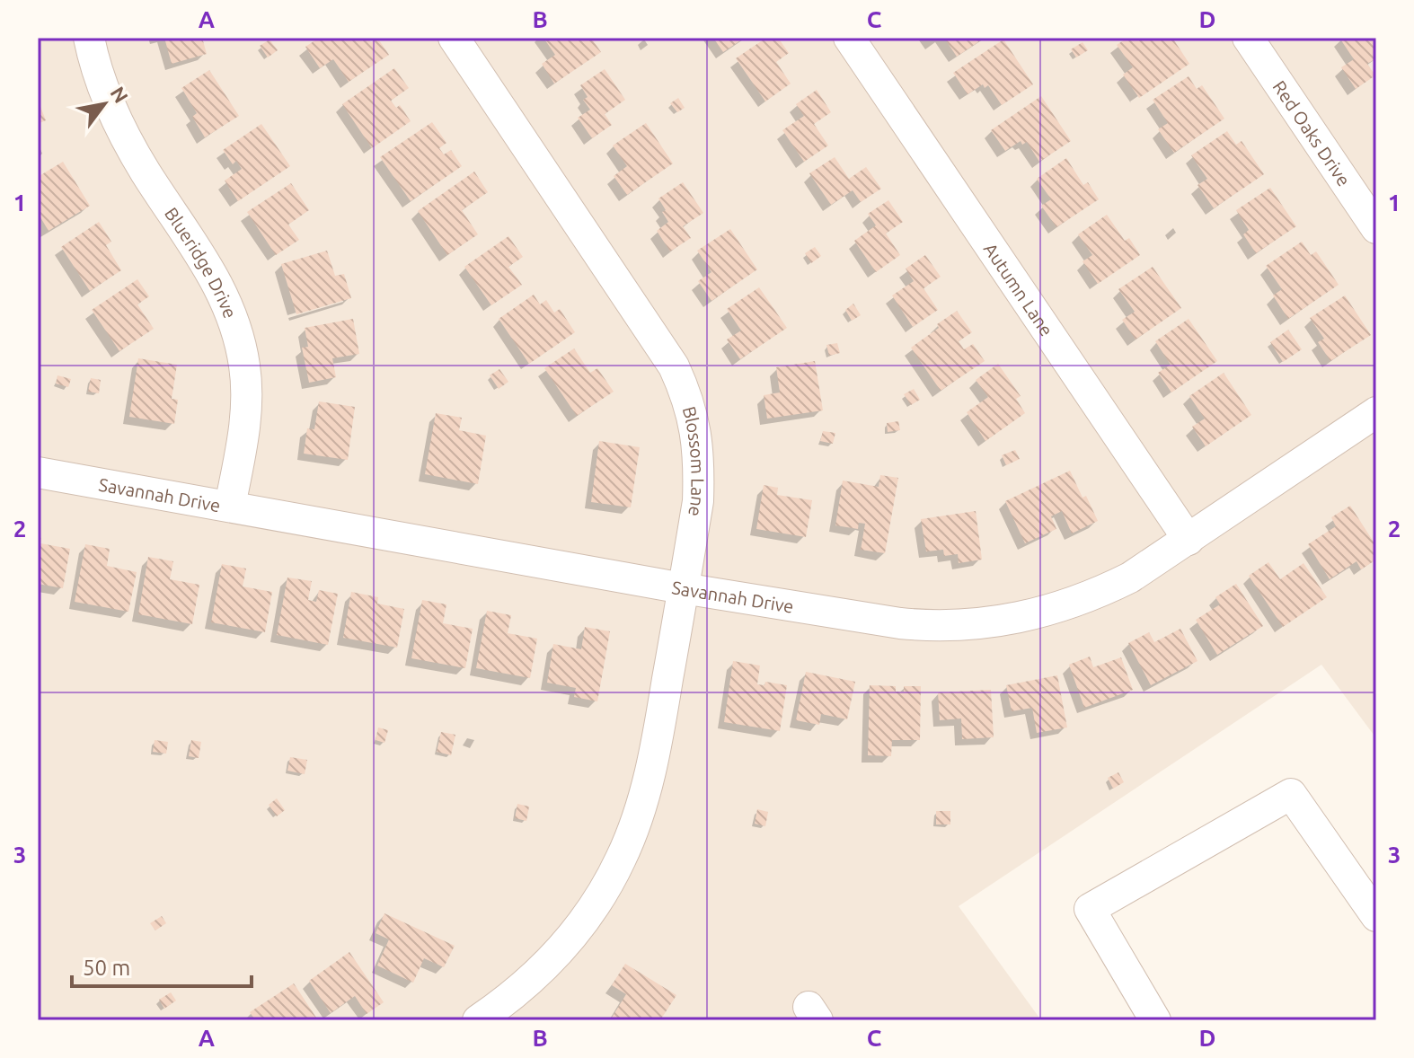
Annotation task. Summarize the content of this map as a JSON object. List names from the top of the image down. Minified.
{"streets":{"street":["Red Oaks Drive","Blueridge Drive","Autumn Lane","Blossom Lane","Savannah Drive"]},"crossings":[["Blueridge Drive","Savannah Drive"],["Autumn Lane","Savannah Drive"],["Blossom Lane","Savannah Drive"]],"scale_bar":"50 m","north":"top right","grid":{"columns":["A","B","C","D"],"rows":["1","2","3"]}}
